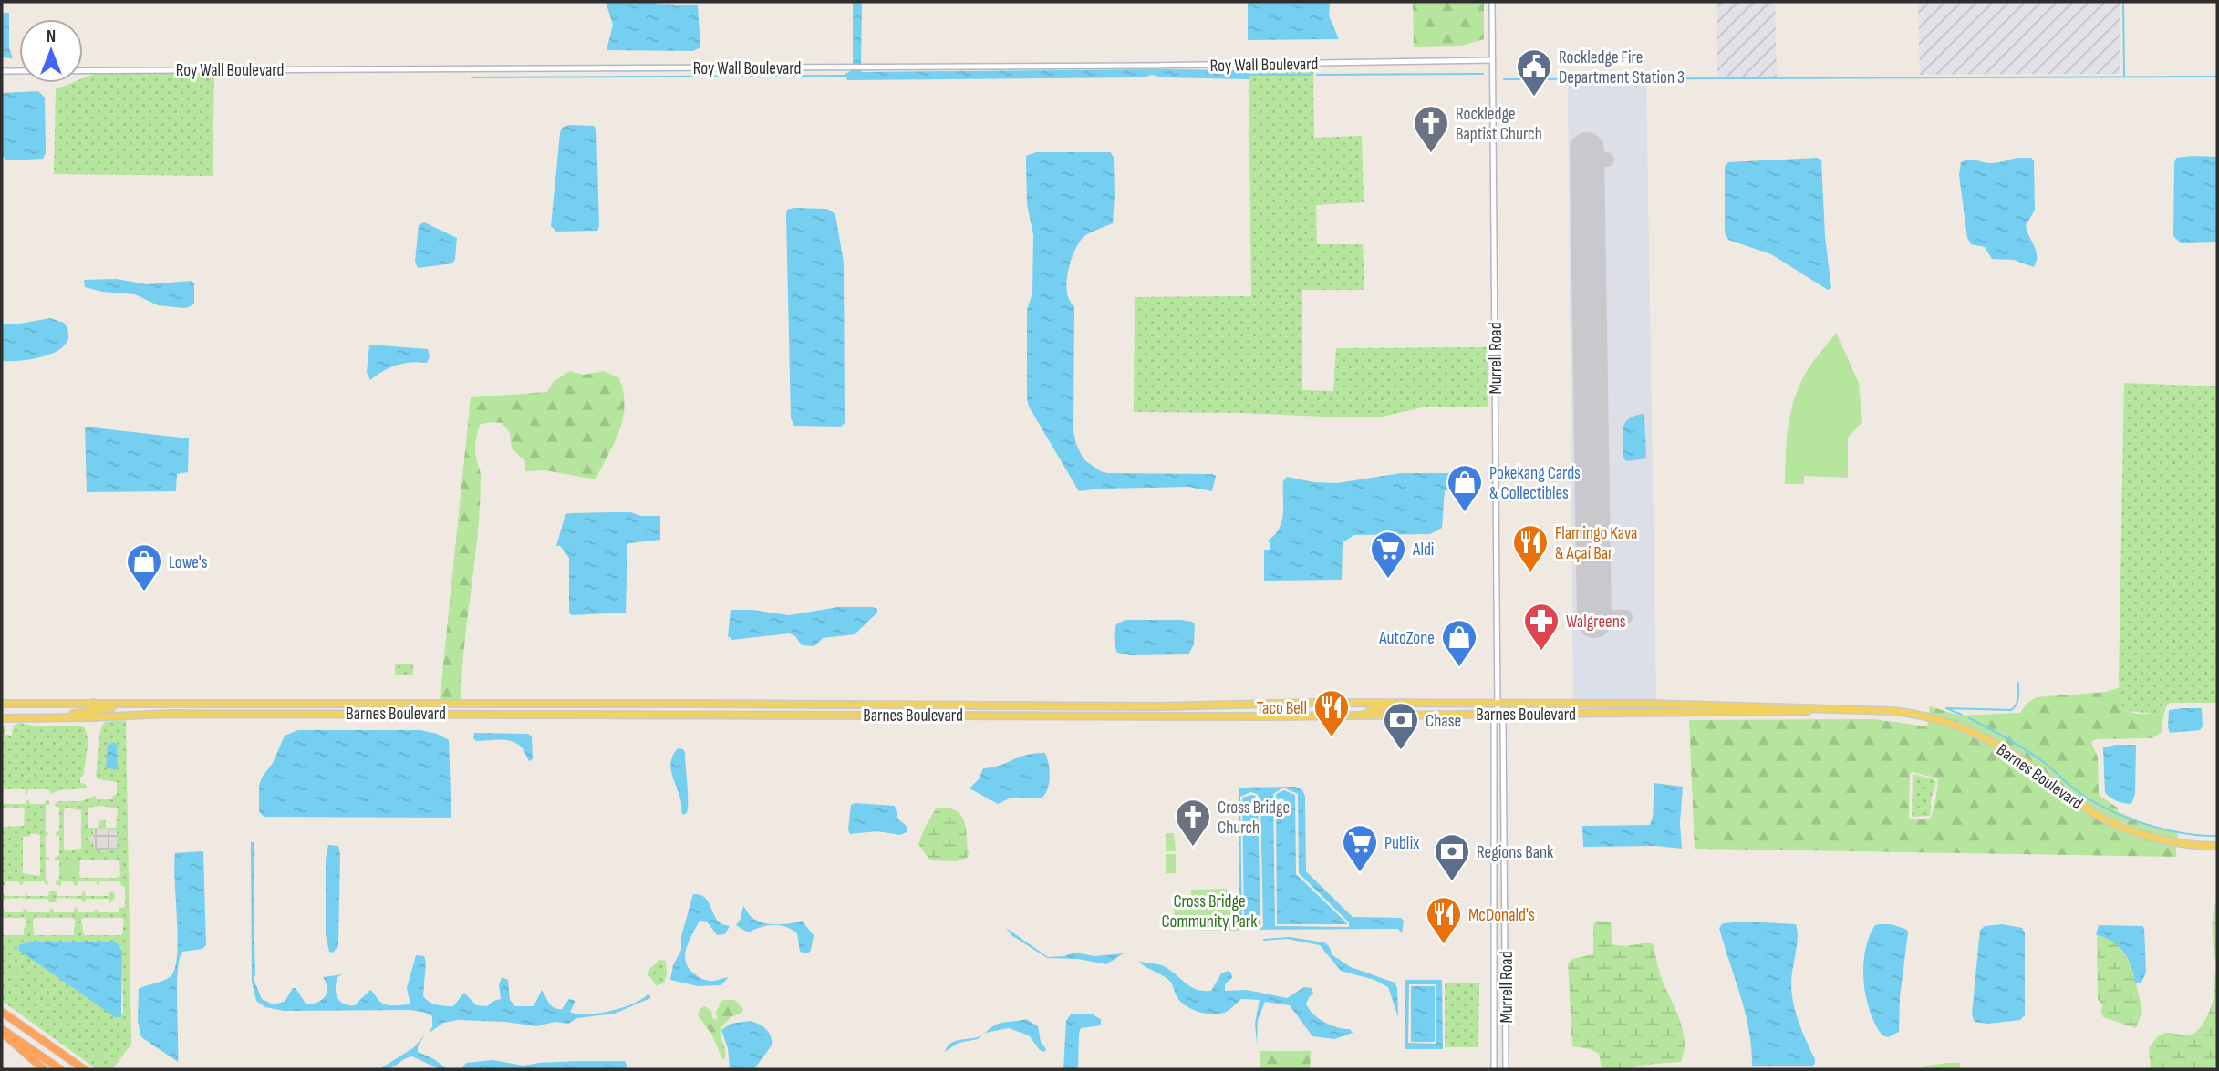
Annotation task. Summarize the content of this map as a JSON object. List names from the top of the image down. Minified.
{"streets":{"main road":["Barnes Boulevard"],"street":["Roy Wall Boulevard","Murrell Road"]},"crossings":[["Roy Wall Boulevard","Murrell Road"],["Murrell Road","Barnes Boulevard"]],"parks":["Cross Bridge Community Park"],"places":{"public building":["Rockledge Fire Department Station 3"],"church":["Rockledge Baptist Church","Cross Bridge Church"],"shop":["Pokekang Cards & Collectibles","Lowe's","AutoZone"],"restaurant":["Flamingo Kava & Açaí Bar","Taco Bell","McDonald's"],"supermarket":["Aldi","Publix"],"pharmacy":["Walgreens"],"bank":["Chase","Regions Bank"]},"north":"top"}
